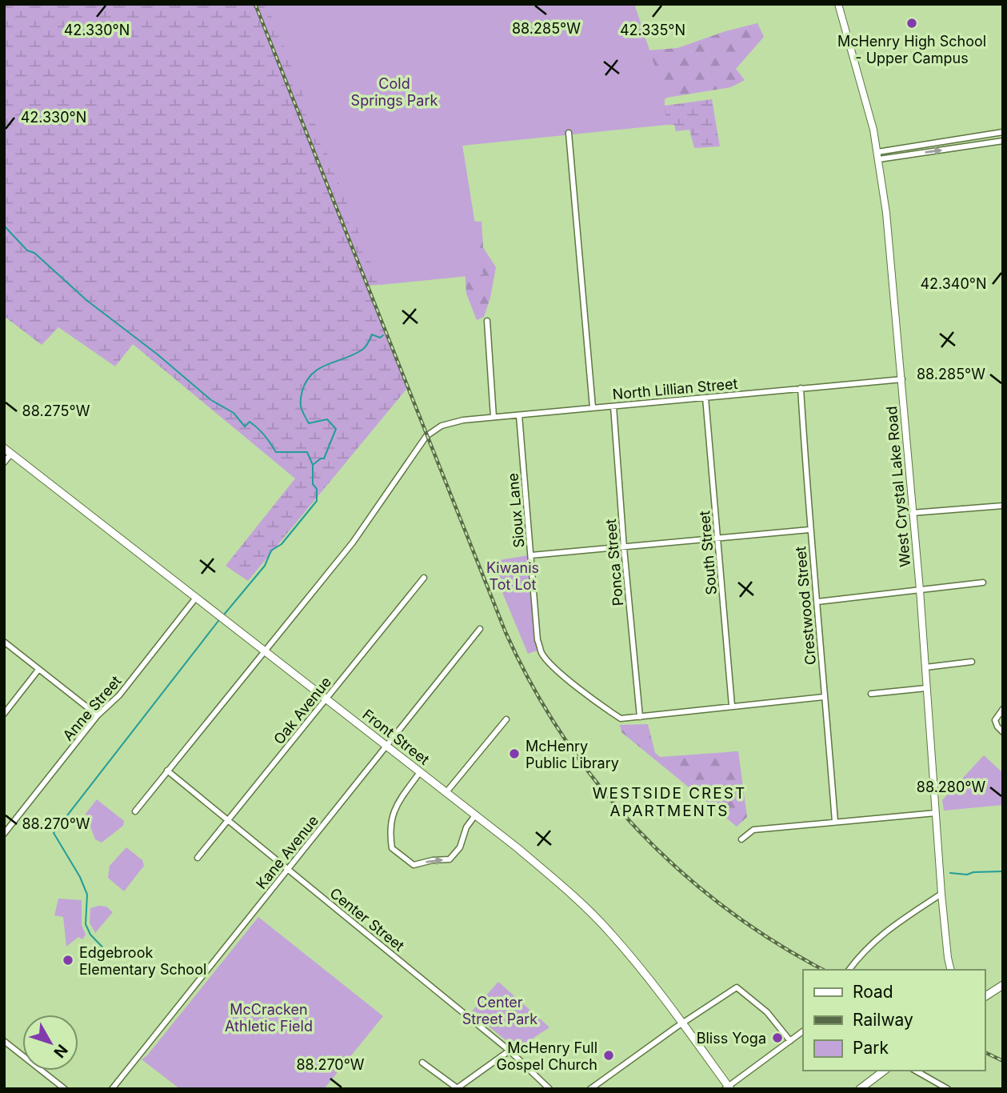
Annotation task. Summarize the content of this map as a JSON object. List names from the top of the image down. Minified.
{"streets":{"main road":["Front Street"],"street":["North Lillian Street","West Crystal Lake Road","Sioux Lane","South Street","Ponca Street","Crestwood Street","Anne Street","Oak Avenue","Kane Avenue","Center Street"]},"crossings":[["North Lillian Street","West Crystal Lake Road"],["North Lillian Street","Sioux Lane"],["North Lillian Street","South Street"],["North Lillian Street","Ponca Street"],["North Lillian Street","Crestwood Street"],["North Lillian Street","Front Street"],["Sioux Lane","South Street"],["Sioux Lane","Ponca Street"],["Sioux Lane","Crestwood Street"],["Anne Street","Front Street"],["Oak Avenue","Front Street"],["Oak Avenue","Center Street"],["Front Street","Kane Avenue"],["Kane Avenue","Center Street"]],"districts":["WESTSIDE CREST APARTMENTS"],"parks":["Cold Springs Park","Kiwanis Tot Lot","Center Street Park","McCracken Athletic Field"],"places":["McHenry High School - Upper Campus","McHenry Public Library","Edgebrook Elementary School","Bliss Yoga","McHenry Full Gospel Church"],"legend":["Road","Railway","Park"],"north":"bottom right","coordinates":["88.285°W","42.330°N","42.335°N","42.340°N","88.275°W","88.280°W","88.270°W"]}
